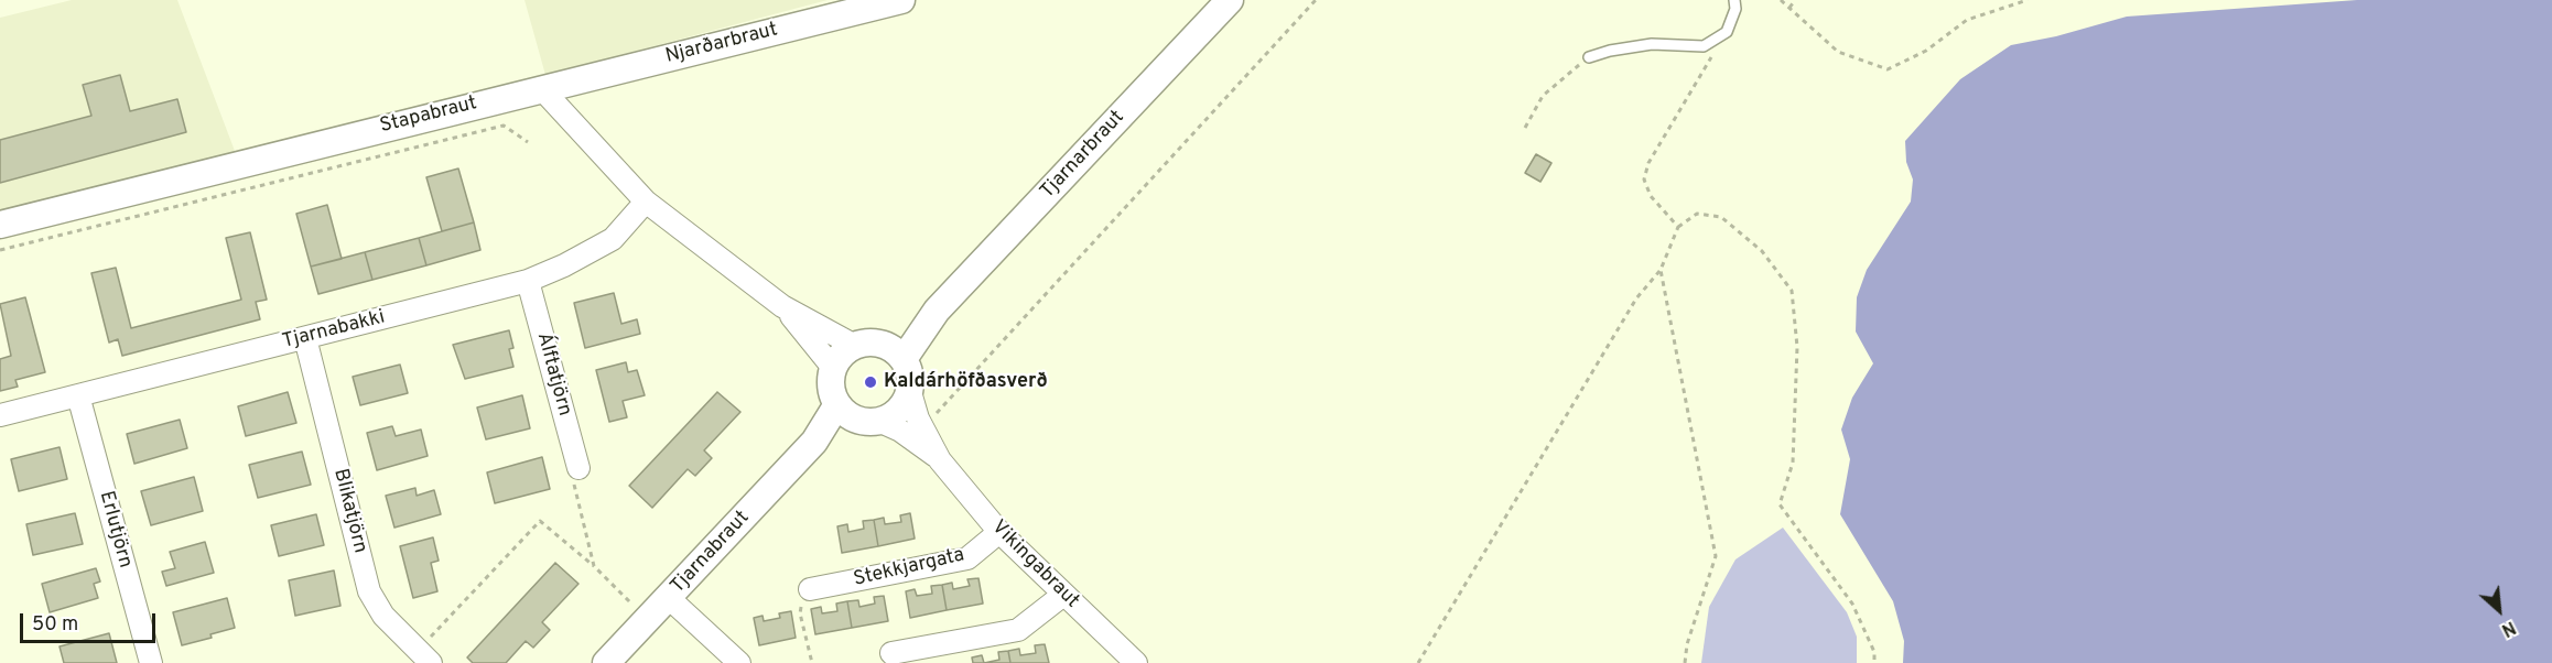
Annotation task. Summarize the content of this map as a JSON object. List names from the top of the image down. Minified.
{"streets":{"street":["Njarðarbraut","Stapabraut","Tjarnarbraut","Tjarnabakki","Álftatjörn","Blikatjörn","Erlutjörn","Tjarnabraut","Vikingabraut","Stekkjargata"]},"crossings":[["Njarðarbraut","Stapabraut"],["Tjarnarbraut","Tjarnabraut"],["Tjarnarbraut","Vikingabraut"],["Tjarnabakki","Álftatjörn"],["Tjarnabakki","Blikatjörn"],["Tjarnabakki","Erlutjörn"],["Tjarnabraut","Vikingabraut"],["Vikingabraut","Stekkjargata"]],"places":["Kaldárhöfðasverð"],"scale_bar":"50 m","north":"bottom right"}
